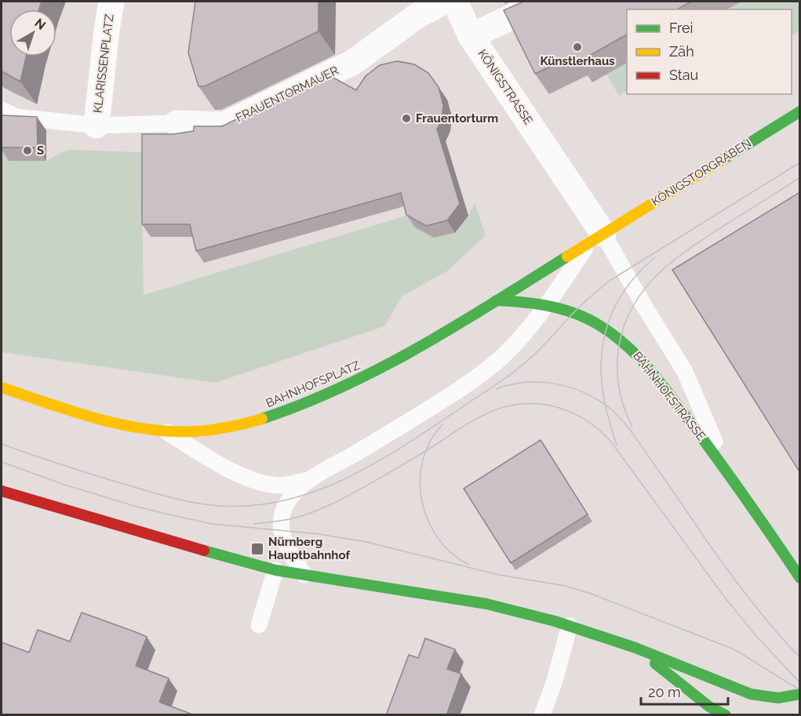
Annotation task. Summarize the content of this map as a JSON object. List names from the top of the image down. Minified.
{"streets":{"main road":["KÖNIGSTORGRABEN","BAHNHOFSPLATZ","BAHNHOFSTRASSE"],"street":["KLARISSENPLATZ","KÖNIGSTRASSE","FRAUENTORMAUER"]},"crossings":[["KLARISSENPLATZ","FRAUENTORMAUER"],["KÖNIGSTRASSE","KÖNIGSTORGRABEN"],["KÖNIGSTRASSE","BAHNHOFSPLATZ"],["KÖNIGSTRASSE","BAHNHOFSTRASSE"],["KÖNIGSTORGRABEN","BAHNHOFSPLATZ"],["KÖNIGSTORGRABEN","BAHNHOFSTRASSE"],["BAHNHOFSPLATZ","BAHNHOFSTRASSE"]],"places":{"other":["Künstlerhaus","Frauentorturm","S"],"transit":["Nürnberg Hauptbahnhof"]},"legend":["Frei","Zäh","Stau"],"scale_bar":"20 m","north":"top right"}
